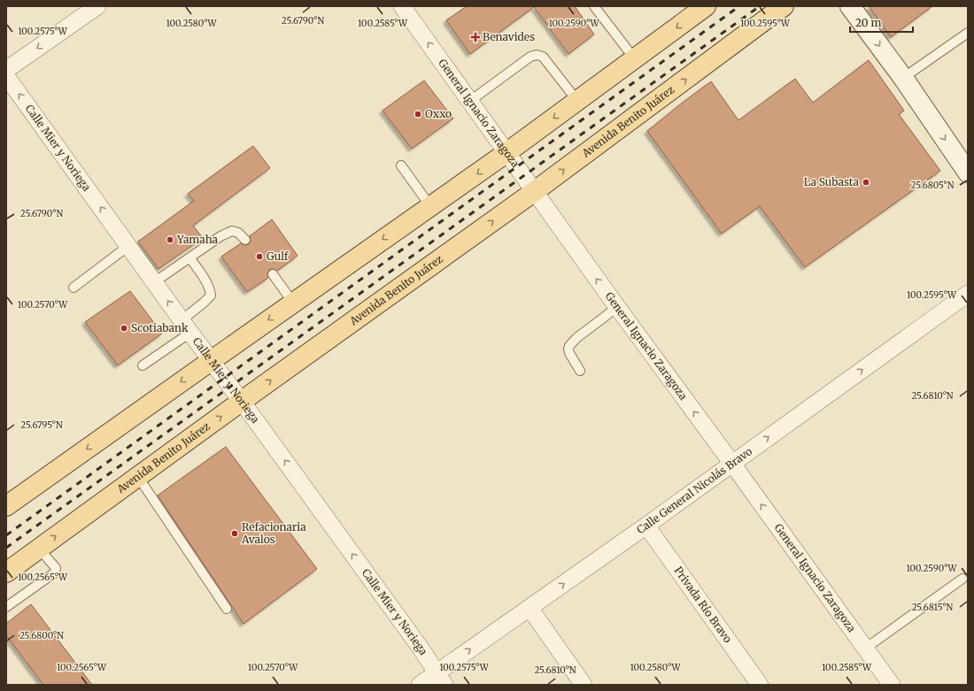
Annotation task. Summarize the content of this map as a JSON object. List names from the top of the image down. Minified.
{"streets":{"main road":["Avenida Benito Juárez"],"street":["General Ignacio Zaragoza","Calle Mier y Noriega","Calle General Nicolás Bravo","Privada Río Bravo"]},"crossings":[["General Ignacio Zaragoza","Avenida Benito Juárez"],["General Ignacio Zaragoza","Calle General Nicolás Bravo"],["Avenida Benito Juárez","Calle Mier y Noriega"],["Calle Mier y Noriega","Calle General Nicolás Bravo"],["Calle General Nicolás Bravo","Privada Río Bravo"]],"one_way":["General Ignacio Zaragoza","Calle Mier y Noriega","Calle General Nicolás Bravo"],"places":{"health":["Benavides"],"other":["Oxxo","La Subasta","Yamaha","Gulf","Scotiabank","Refacionaria Avalos"]},"scale_bar":"20 m","coordinates":["25.6790°N","100.2580°W","100.2585°W","100.2590°W","100.2595°W","100.2575°W","25.6805°N","100.2570°W","25.6810°N","25.6795°N","100.2565°W","25.6815°N","25.6800°N"]}
